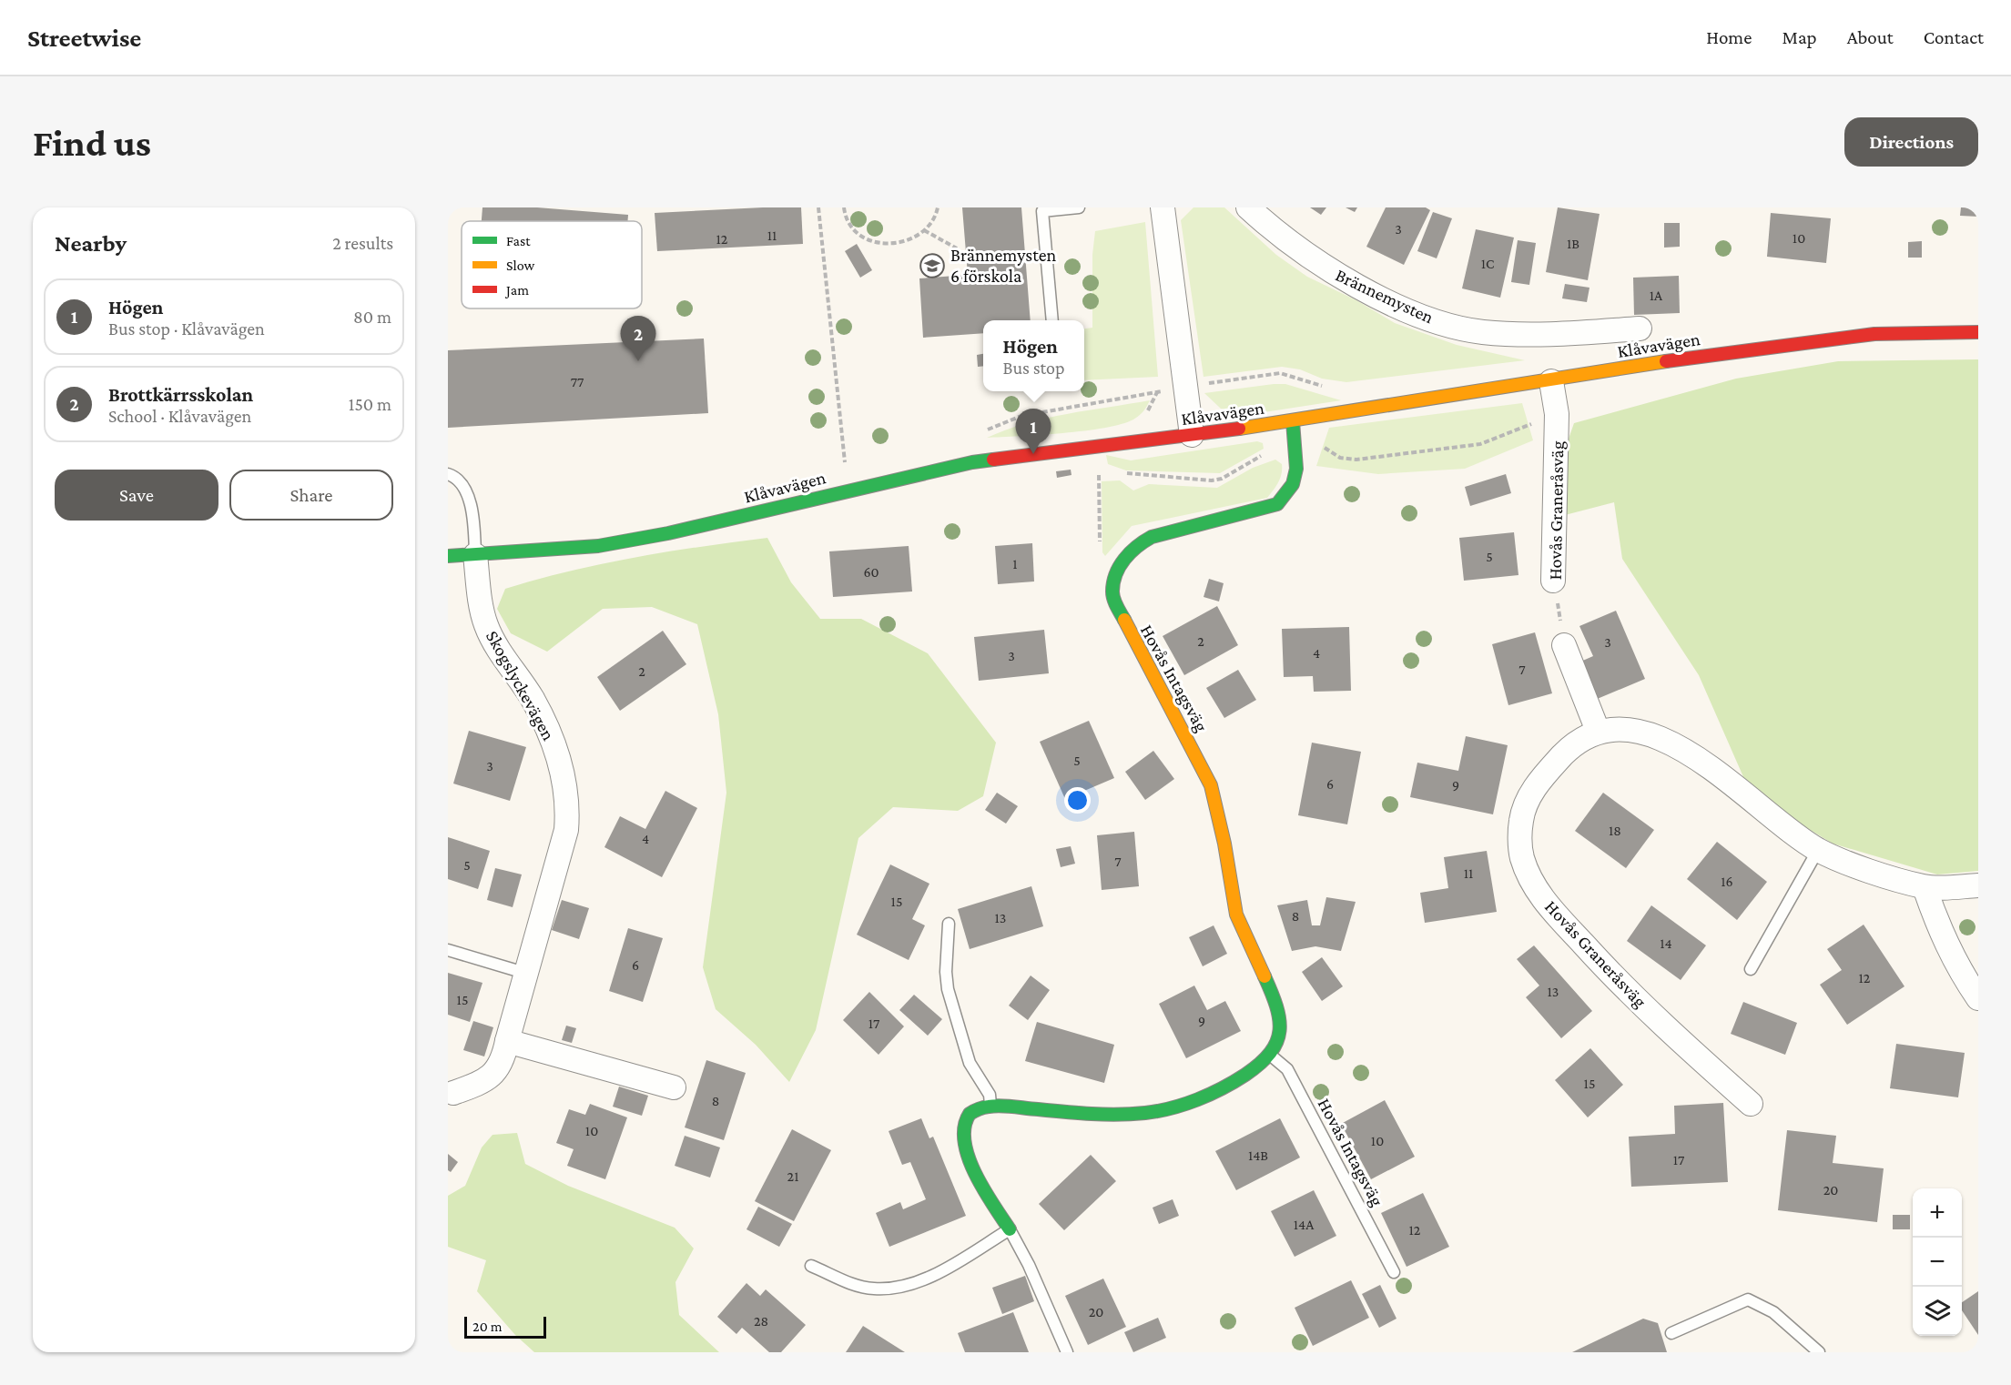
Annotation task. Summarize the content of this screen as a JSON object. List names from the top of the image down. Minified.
{"streets":{"street":["Brännemysten","Klåvavägen","Hovås Graneråsväg","Hovås Intagsväg","Skogslyckevägen"]},"crossings":[["Klåvavägen","Hovås Graneråsväg"],["Klåvavägen","Hovås Intagsväg"],["Klåvavägen","Skogslyckevägen"]],"places":{"school or university":["Brännemysten 6 förskola"]},"house_numbers":["3","11","10","12","1B","1C","1A","77","5","1","60","2","3","4","3","7","2","5","3","6","9","18","4","7","5","11","16","15","8","13","14","6","12","13","15","9","17","15","8","10","10","14B","17","21","20","14A","12","20","28"],"legend":["Fast","Slow","Jam"],"scale_bar":"20 m","page":{"header":"Streetwise","nav":["Home","Map","About","Contact"],"buttons":["Directions",["Save","Share"]],"title":"Find us","heading":["Nearby","2 results"],"list":[{"mark":"1","name":"Högen","note":"Bus stop · Klåvavägen","value":"80 m"},{"mark":"2","name":"Brottkärrsskolan","note":"School · Klåvavägen","value":"150 m"}],"pins":["2","1"],"popup":["Högen","Bus stop"],"map_buttons":["+","−"],"scale":"20 m"}}
